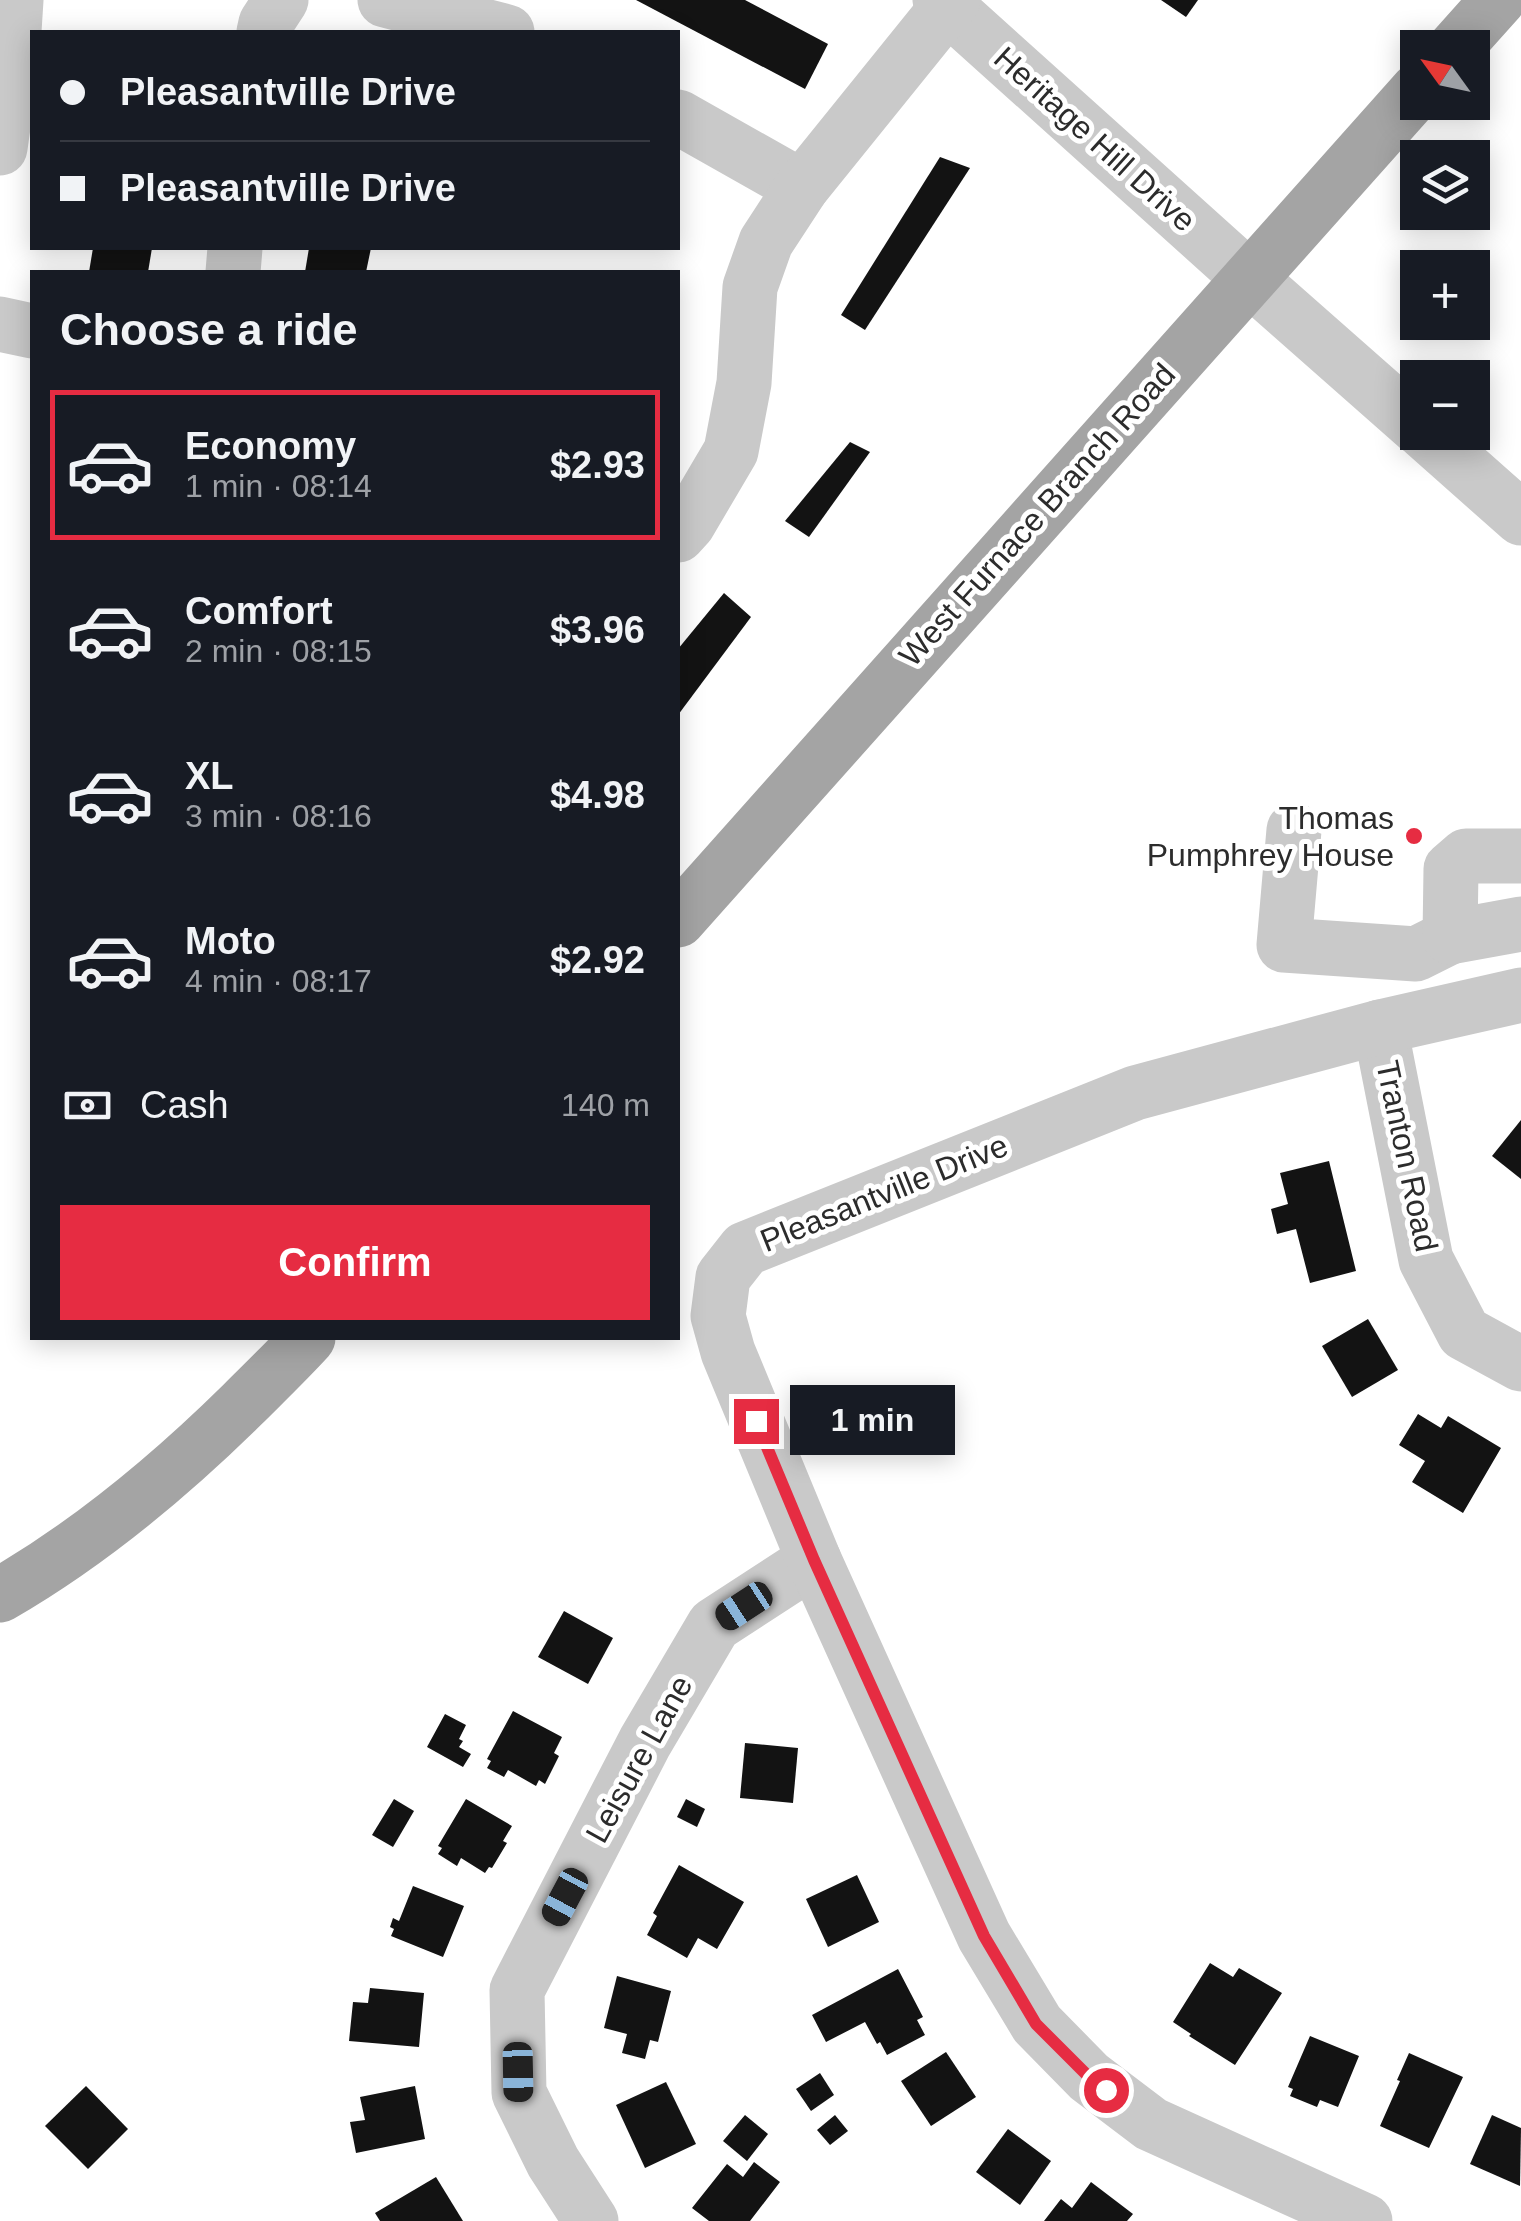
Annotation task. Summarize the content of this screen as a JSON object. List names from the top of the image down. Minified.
{"streets":{"main road":["West Furnace Branch Road"],"street":["Heritage Hill Drive","Tranton Road","Pleasantville Drive","Leisure Lane"]},"crossings":[["Heritage Hill Drive","West Furnace Branch Road"],["Tranton Road","Pleasantville Drive"],["Pleasantville Drive","Leisure Lane"]],"places":["Thomas Pumphrey House"],"north":"top left","page":{"map_buttons":["+","−"],"banner":["Pleasantville Drive","Pleasantville Drive"],"heading":"Choose a ride","list":[{"name":"Economy","note":"1 min · 08:14","value":"$2.93"},{"name":"Comfort","note":"2 min · 08:15","value":"$3.96"},{"name":"XL","note":"3 min · 08:16","value":"$4.98"},{"name":"Moto","note":"4 min · 08:17","value":"$2.92"}],"pay":["Cash","140 m"],"buttons":"Confirm","bubble":"1 min"}}
